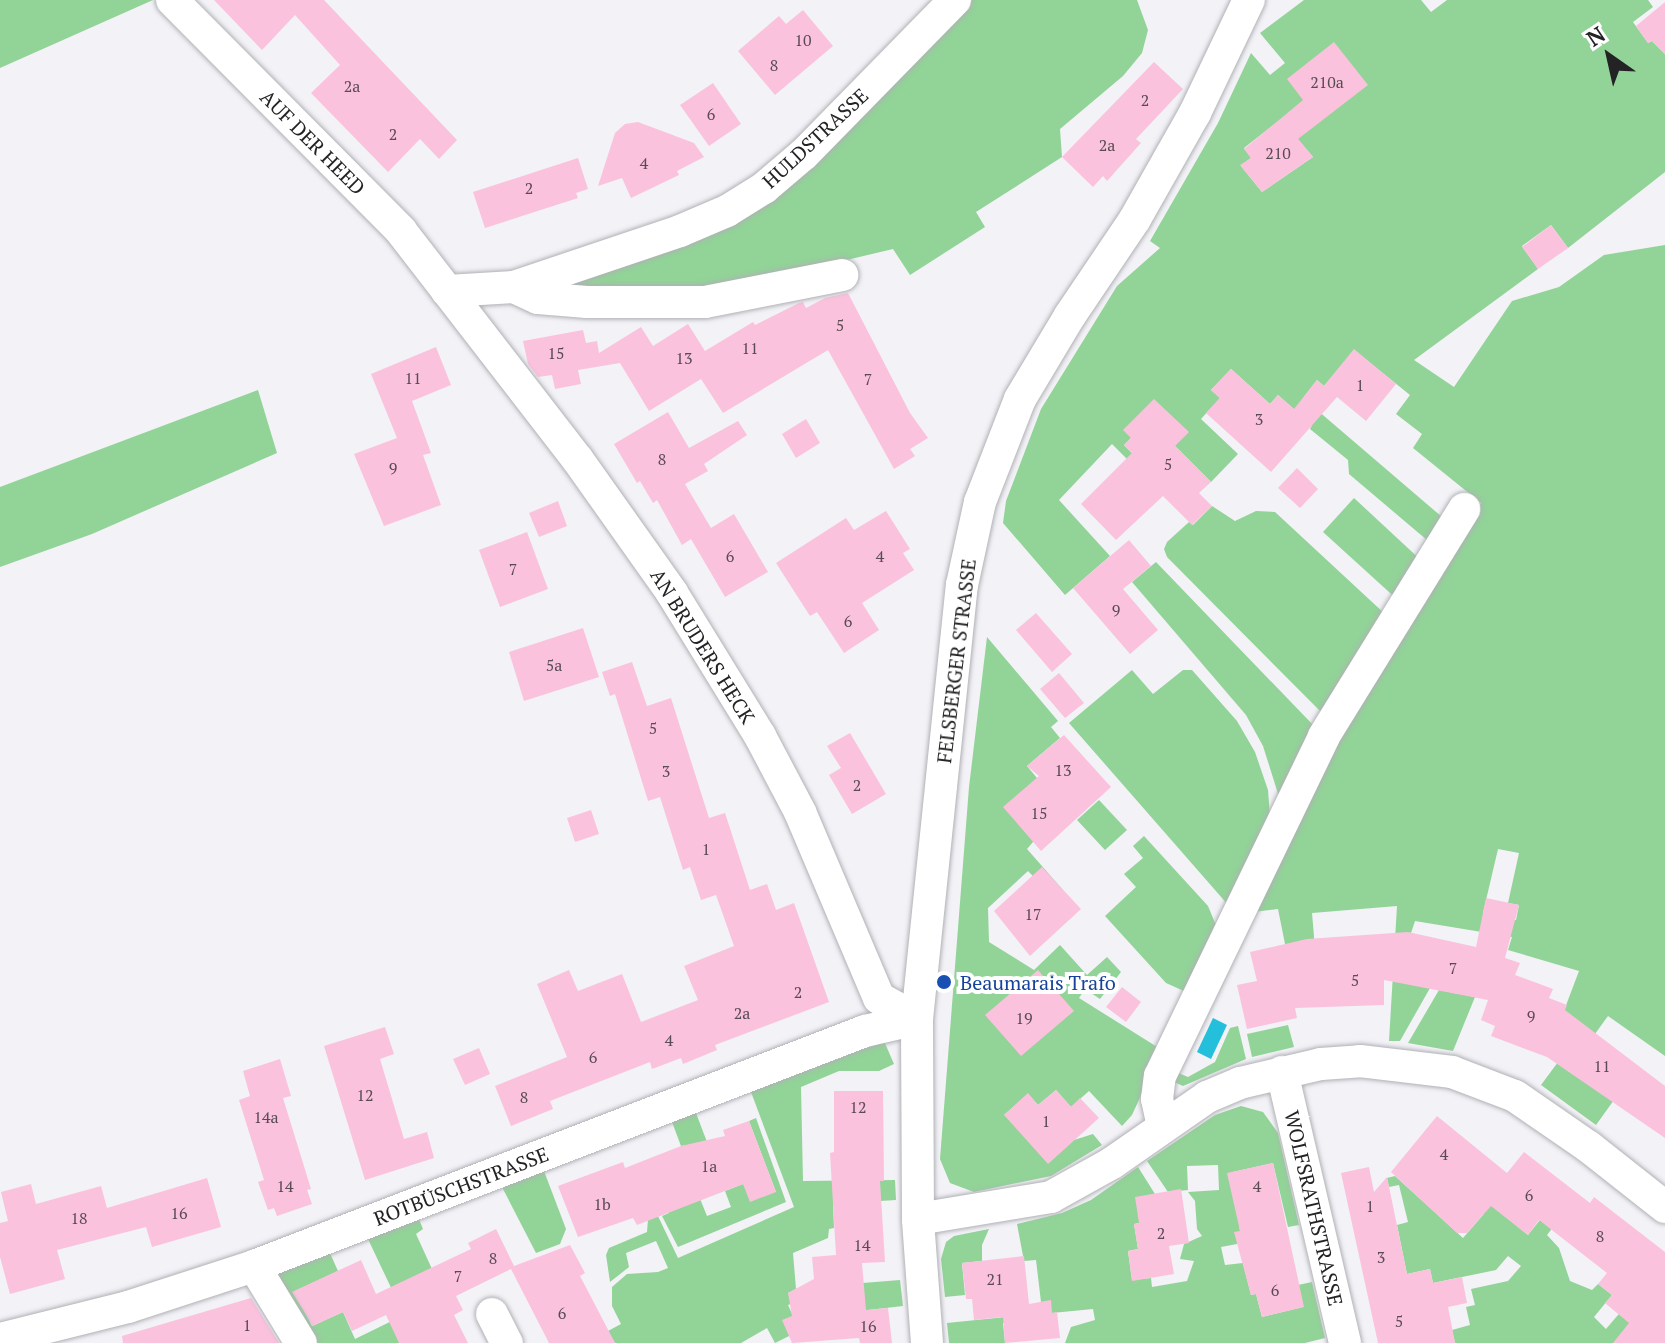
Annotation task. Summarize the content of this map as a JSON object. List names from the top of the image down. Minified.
{"streets":{"street":["HULDSTRASSE","AUF DER HEED","AN BRUDERS HECK","FELSBERGER STRASSE","ROTBÜSCHSTRASSE","WOLFSRATHSTRASSE"]},"crossings":[["HULDSTRASSE","AUF DER HEED"],["HULDSTRASSE","AN BRUDERS HECK"],["AUF DER HEED","AN BRUDERS HECK"],["AN BRUDERS HECK","FELSBERGER STRASSE"],["AN BRUDERS HECK","ROTBÜSCHSTRASSE"],["FELSBERGER STRASSE","ROTBÜSCHSTRASSE"]],"places":["Beaumarais Trafo"],"house_numbers":["10","8","210a","2a","2","6","2","2a","210","4","2","5","11","15","13","11","7","1","3","8","5","9","6","4","7","9","6","5a","5","13","3","2","15","1","17","7","5","2","2a","9","19","4","6","11","12","8","12","14a","1","4","1a","14","4","6","1b","1","16","18","2","8","14","3","8","7","21","6","6","5","1","16"],"north":"top left"}
